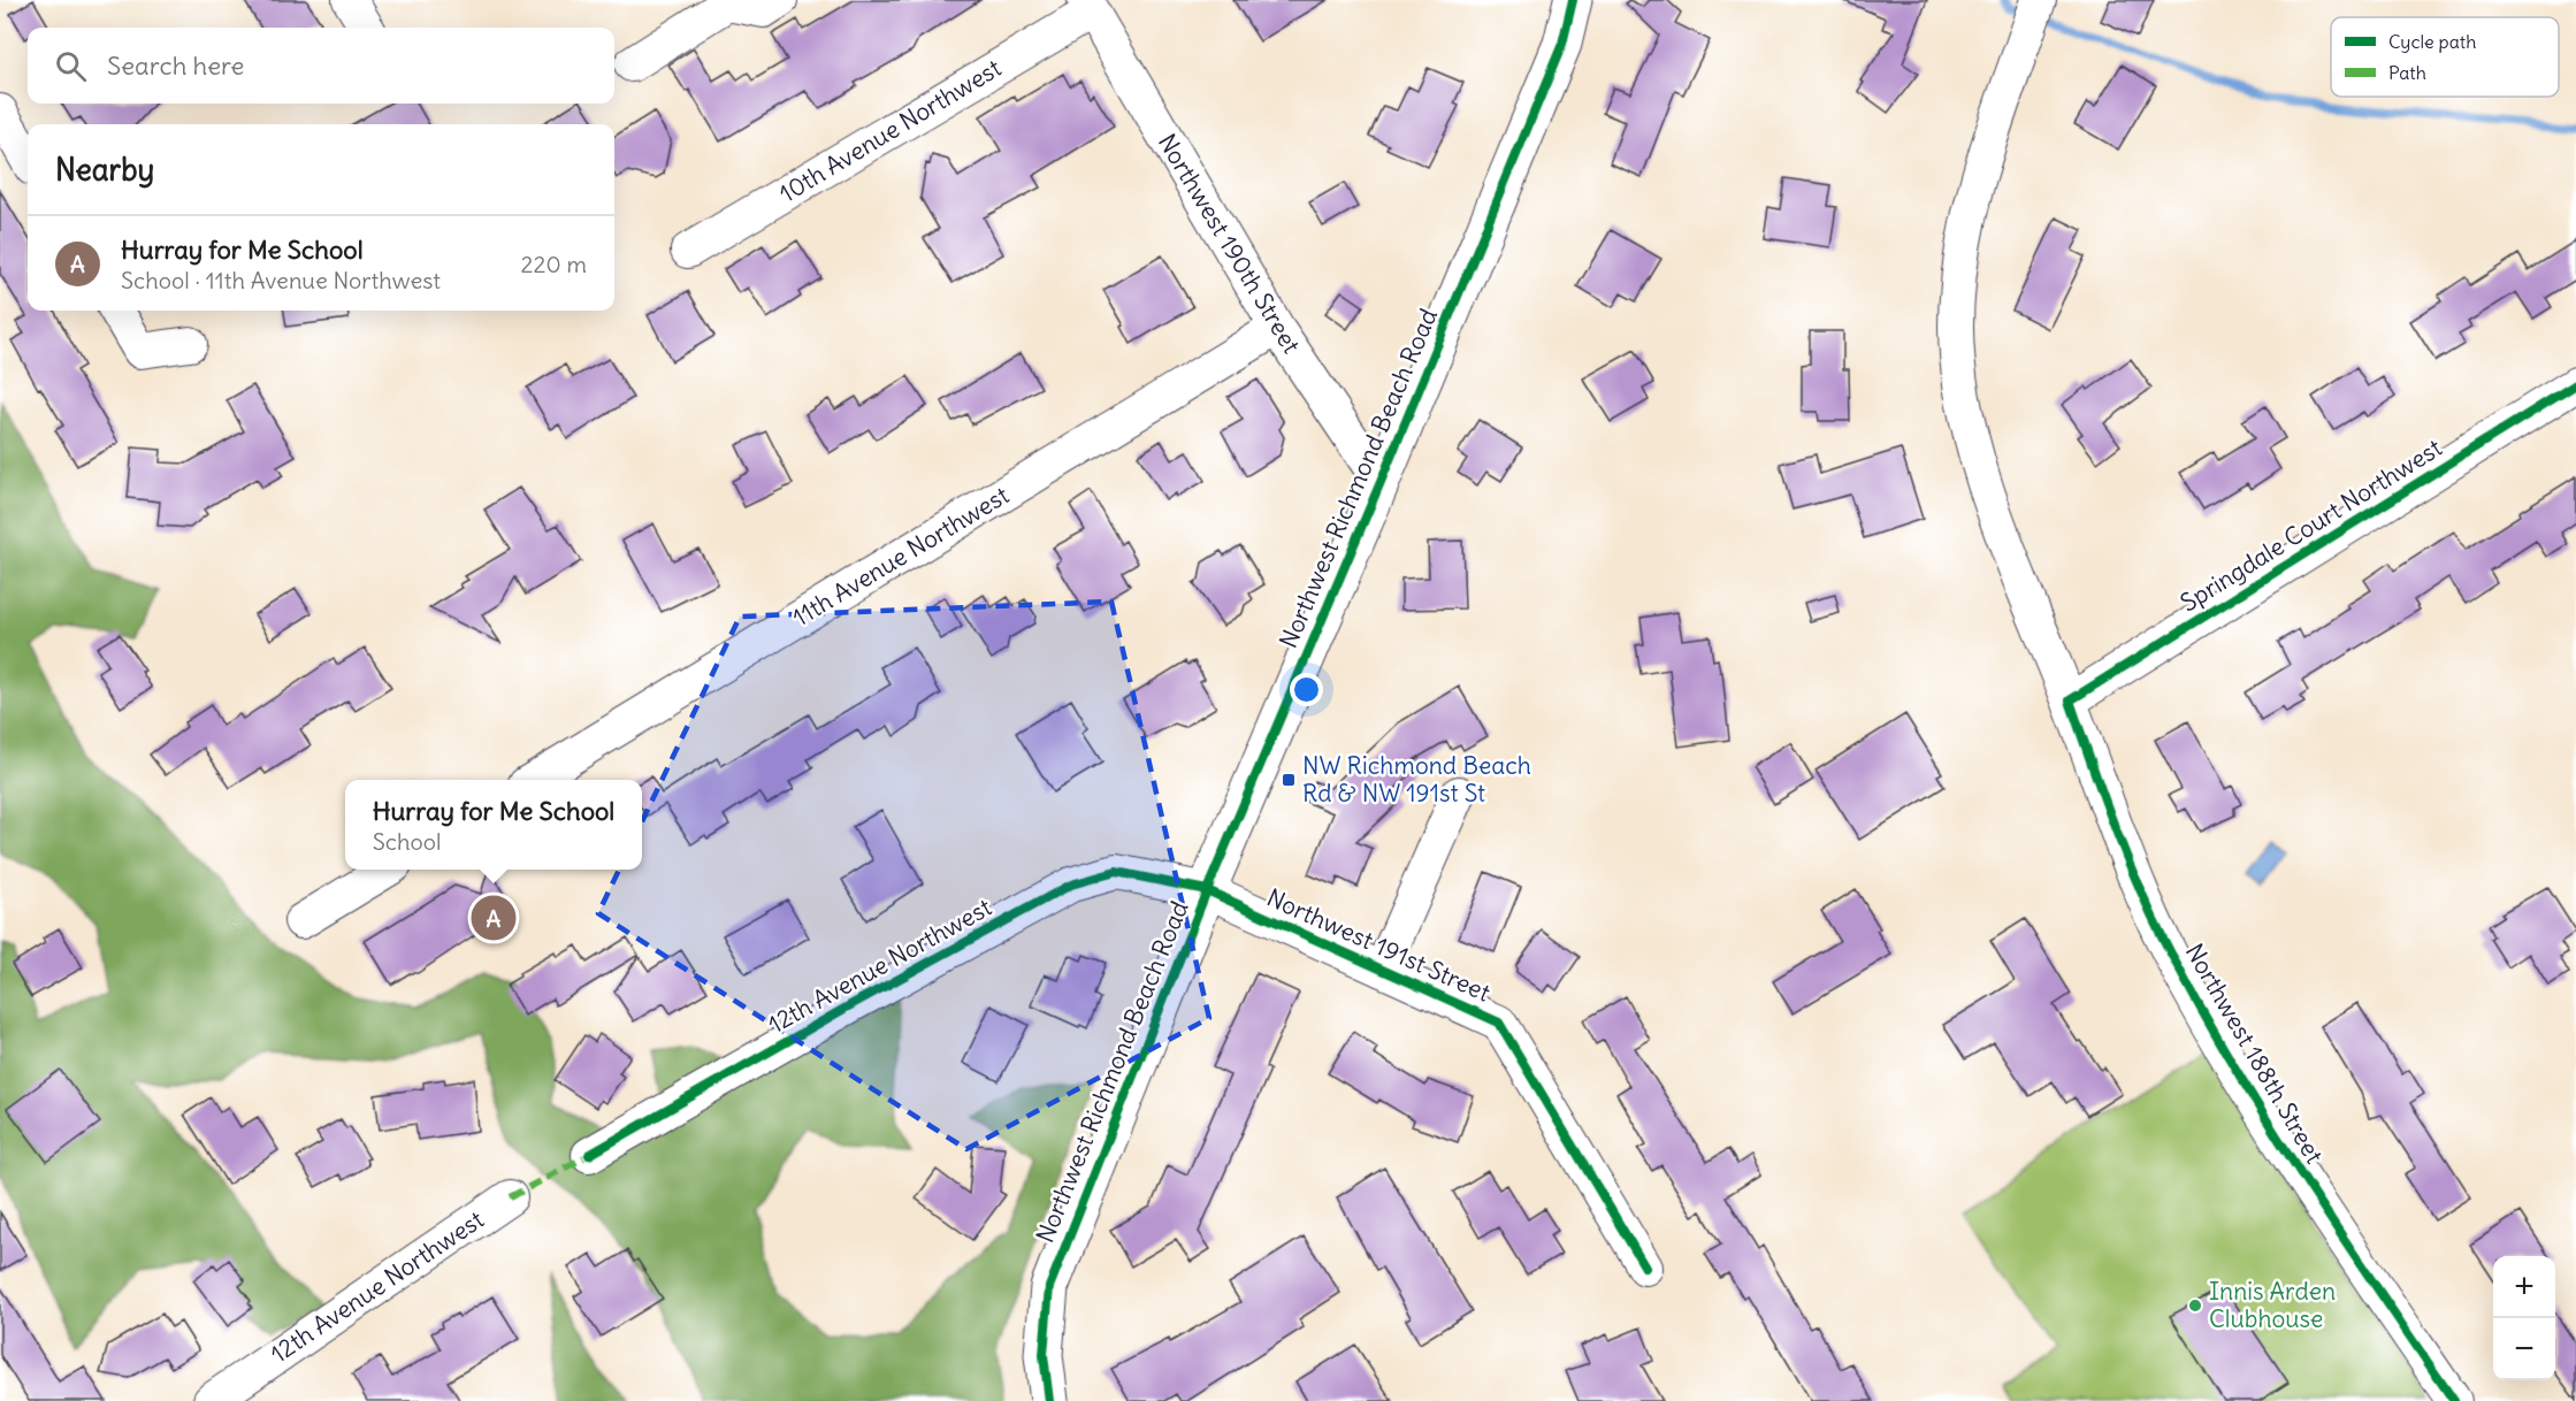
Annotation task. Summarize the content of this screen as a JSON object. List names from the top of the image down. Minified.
{"streets":{"main road":["Northwest Richmond Beach Road"],"street":["10th Avenue Northwest","Northwest 190th Street","Springdale Court Northwest","11th Avenue Northwest","Northwest 191st Street","12th Avenue Northwest","Northwest 188th Street"]},"crossings":[["10th Avenue Northwest","Northwest 190th Street"],["Northwest 190th Street","Northwest Richmond Beach Road"],["Northwest 190th Street","11th Avenue Northwest"],["Northwest Richmond Beach Road","Northwest 191st Street"],["Northwest Richmond Beach Road","12th Avenue Northwest"],["Springdale Court Northwest","Northwest 188th Street"],["Northwest 191st Street","12th Avenue Northwest"]],"places":{"transit":["NW Richmond Beach Rd & NW 191st St"],"other":["Innis Arden Clubhouse"]},"legend":["Cycle path","Path"],"page":{"search":"Search here","heading":"Nearby","list":[{"mark":"A","name":"Hurray for Me School","note":"School · 11th Avenue Northwest","value":"220 m"}],"popup":["Hurray for Me School","School"],"pins":"A","map_buttons":["+","−"]}}
